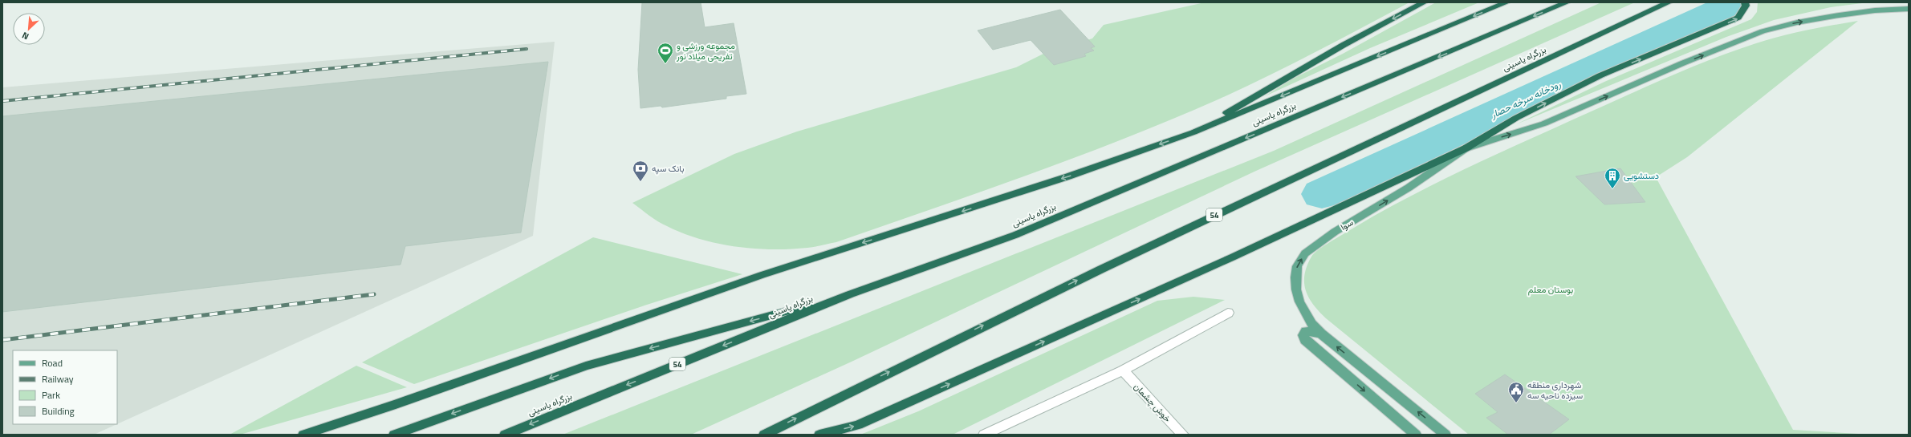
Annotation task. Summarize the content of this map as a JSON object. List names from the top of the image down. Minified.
{"streets":{"highway":["بزرگراه یاسینی","54"],"main road":["سوا"],"street":["خوش چشمان"]},"water":["رودخانه سرخه حصار"],"parks":["بوستان معلم"],"places":{"sports":["مجموعه ورزشی و تفریحی میلاد نور"],"bank":["بانک سپه"],"building":["دستشویی"],"public building":["شهرداری منطقه سیزده ناحیه سه"]},"legend":["Road","Railway","Park","Building"],"north":"bottom left"}
